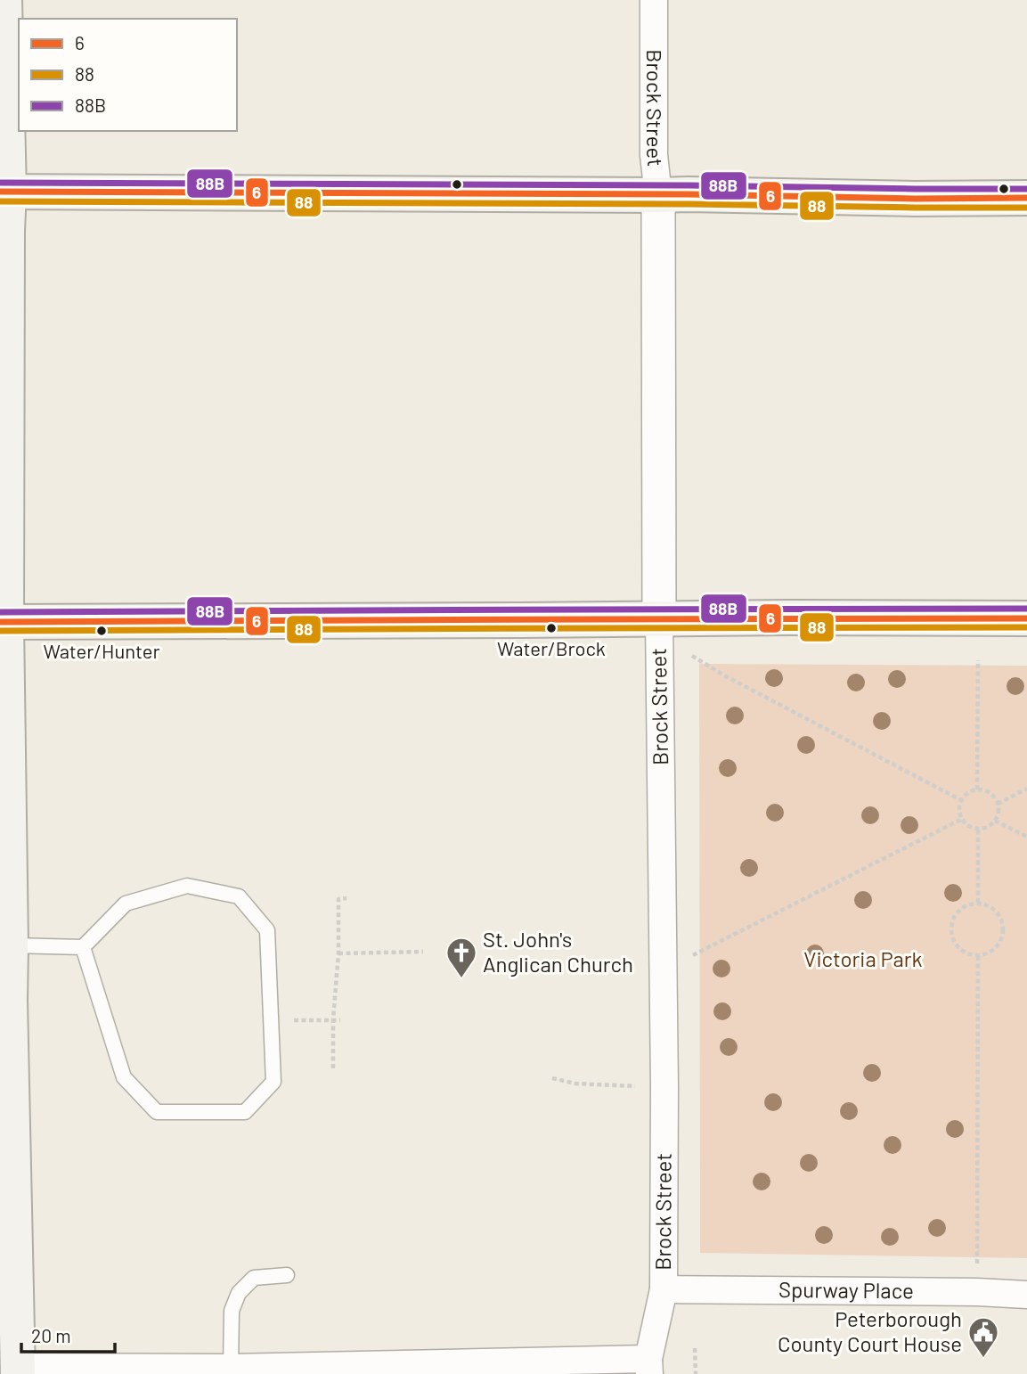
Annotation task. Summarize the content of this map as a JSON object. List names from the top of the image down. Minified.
{"streets":{"street":["Brock Street","Spurway Place"]},"crossings":[["Brock Street","Spurway Place"]],"parks":["Victoria Park"],"places":{"other":["Water/Brock","Water/Hunter"],"church":["St. John's Anglican Church"],"public building":["Peterborough County Court House"]},"lines":["transit line 88B","transit line 6","transit line 88"],"legend":["6","88","88B"],"scale_bar":"20 m"}
